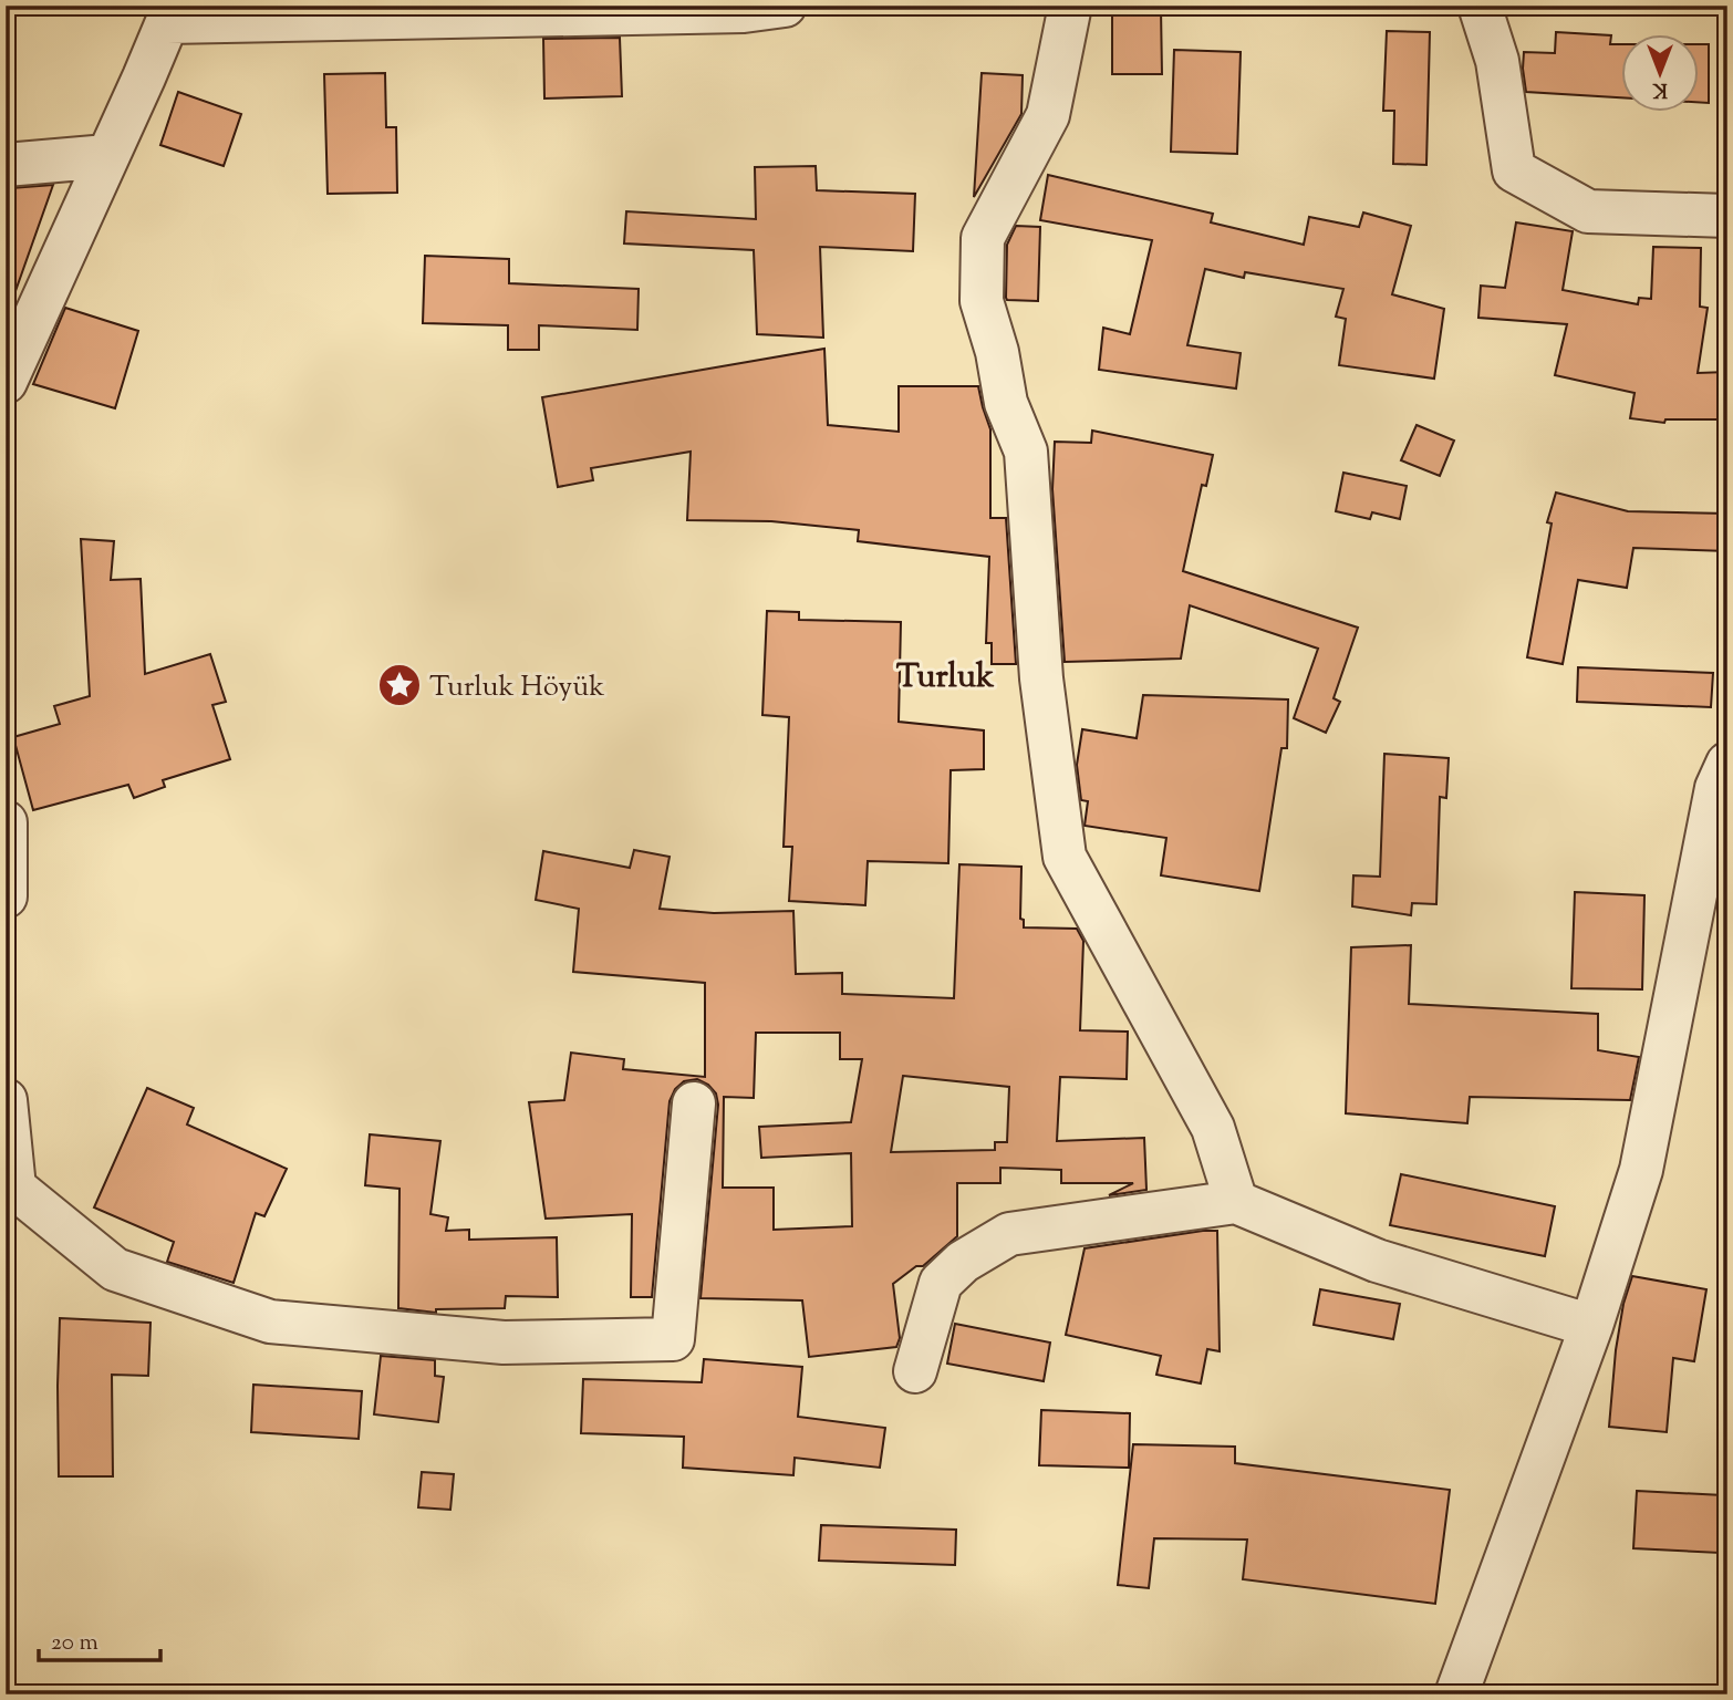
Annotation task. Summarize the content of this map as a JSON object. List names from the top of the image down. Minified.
{"districts":["Turluk"],"places":{"place":["Turluk Höyük"]},"scale_bar":"20 m","north":"bottom"}
